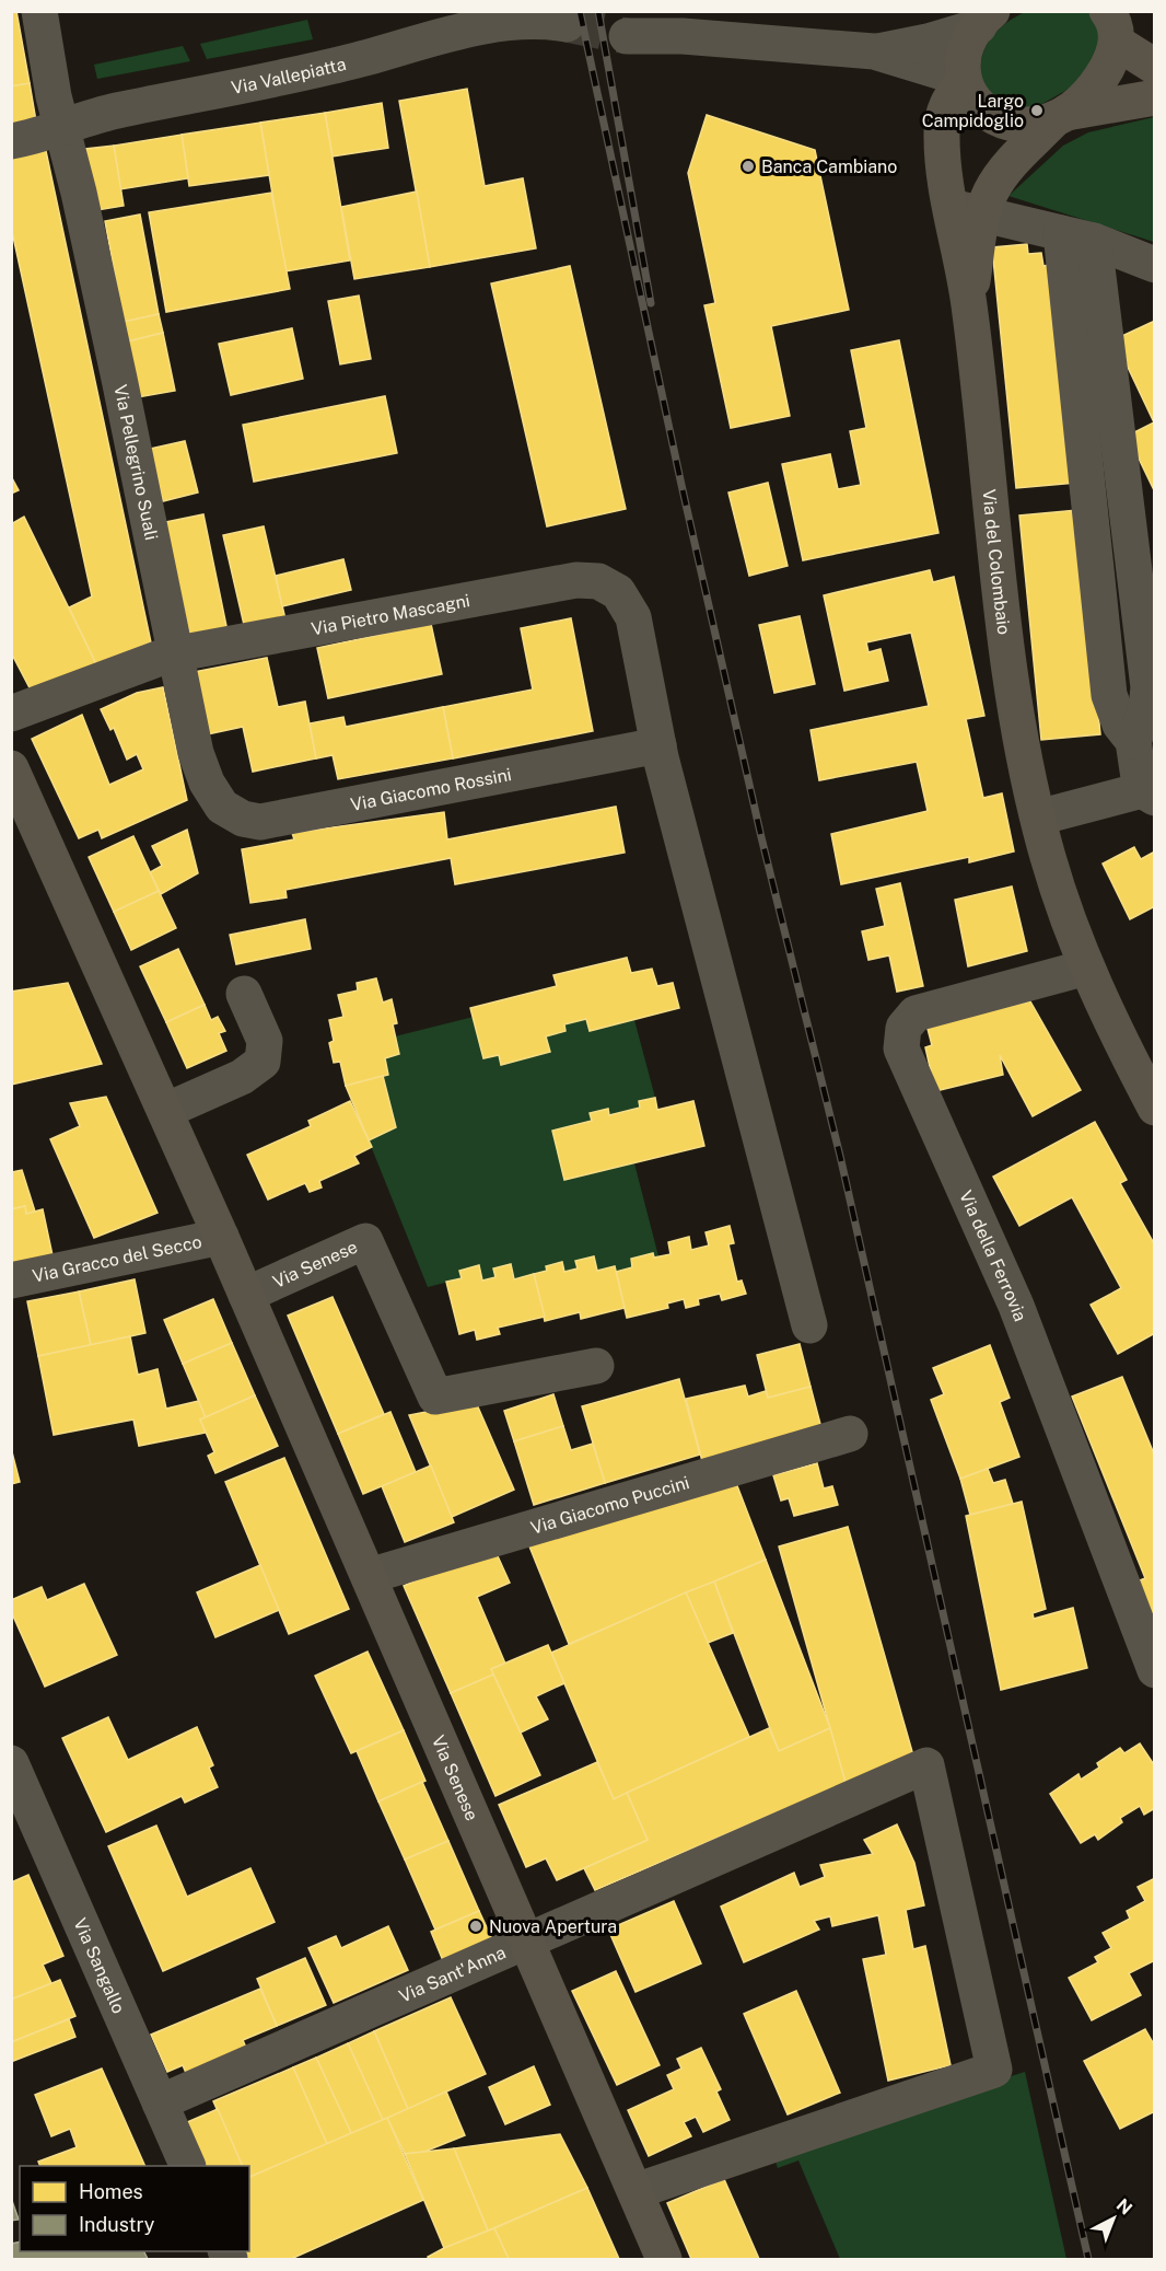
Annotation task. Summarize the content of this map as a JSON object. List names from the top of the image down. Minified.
{"streets":{"main road":["Via del Colombaio","Via Senese"],"street":["Via Vallepiatta","Via Pellegrino Suali","Via Pietro Mascagni","Via Giacomo Rossini","Via della Ferrovia","Via Gracco del Secco","Via Giacomo Puccini","Via Sangallo","Via Sant'Anna"]},"crossings":[["Via Vallepiatta","Via Pellegrino Suali"],["Via Pellegrino Suali","Via Pietro Mascagni"],["Via Pellegrino Suali","Via Giacomo Rossini"],["Via del Colombaio","Via della Ferrovia"],["Via Pietro Mascagni","Via Giacomo Rossini"],["Via Gracco del Secco","Via Senese"],["Via Senese","Via Giacomo Puccini"],["Via Senese","Via Sant'Anna"],["Via Sangallo","Via Sant'Anna"]],"places":["Largo Campidoglio","Banca Cambiano","Nuova Apertura"],"legend":["Homes","Industry"],"north":"top right"}
